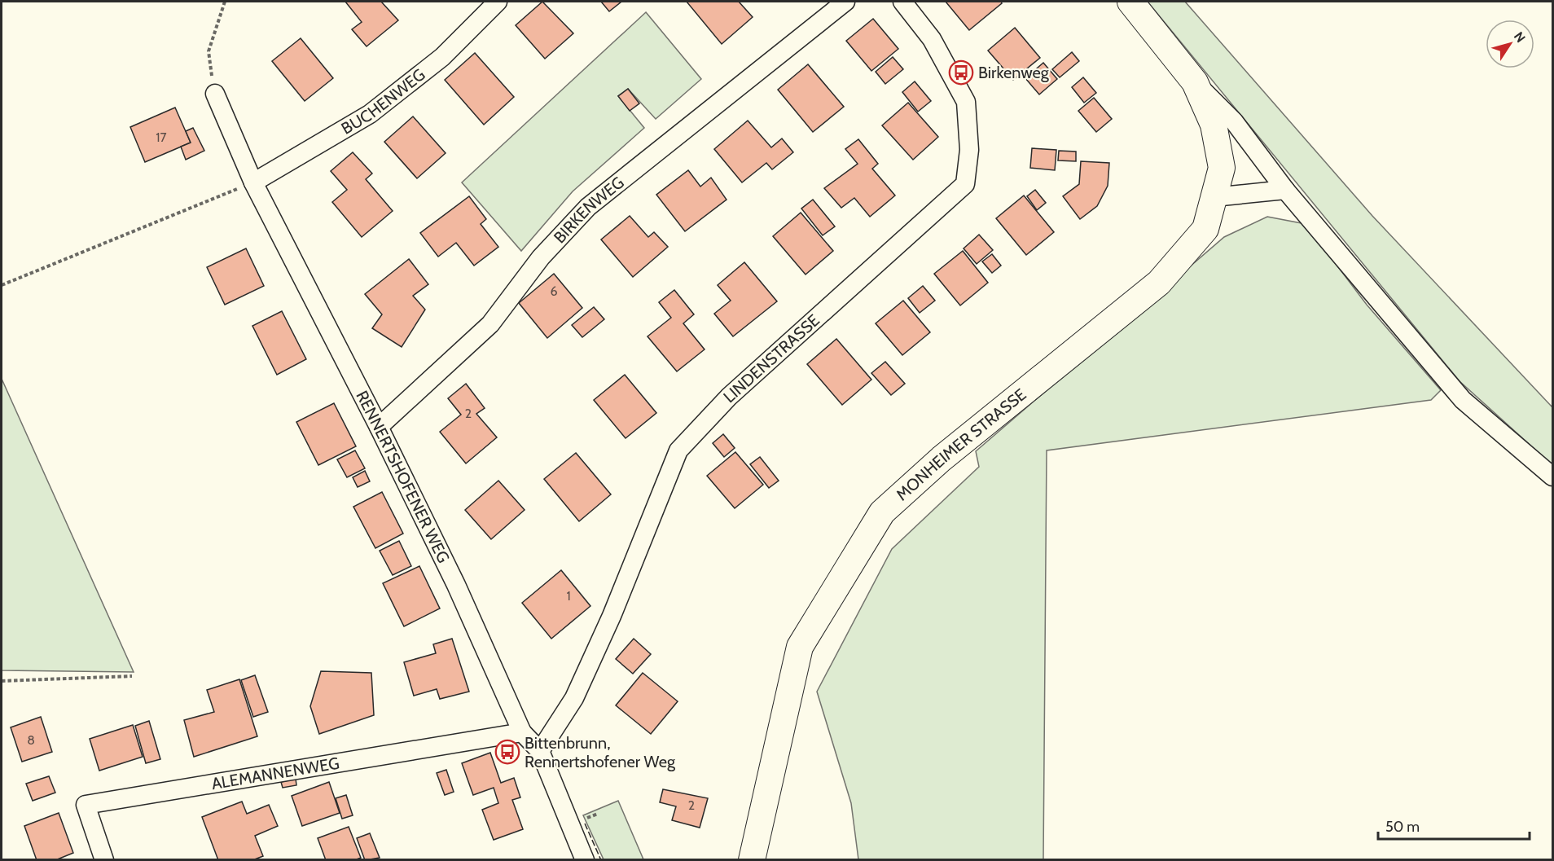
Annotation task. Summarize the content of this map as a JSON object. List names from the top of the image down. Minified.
{"streets":{"main road":["MONHEIMER STRASSE"],"street":["BUCHENWEG","BIRKENWEG","LINDENSTRASSE","RENNERTSHOFENER WEG","ALEMANNENWEG"]},"crossings":[["BUCHENWEG","RENNERTSHOFENER WEG"],["BIRKENWEG","RENNERTSHOFENER WEG"],["LINDENSTRASSE","RENNERTSHOFENER WEG"],["RENNERTSHOFENER WEG","ALEMANNENWEG"]],"places":{"bus stop":["Birkenweg","Bittenbrunn, Rennertshofener Weg"]},"house_numbers":["17","6","2","1","8","2"],"scale_bar":"50 m","north":"top right"}
